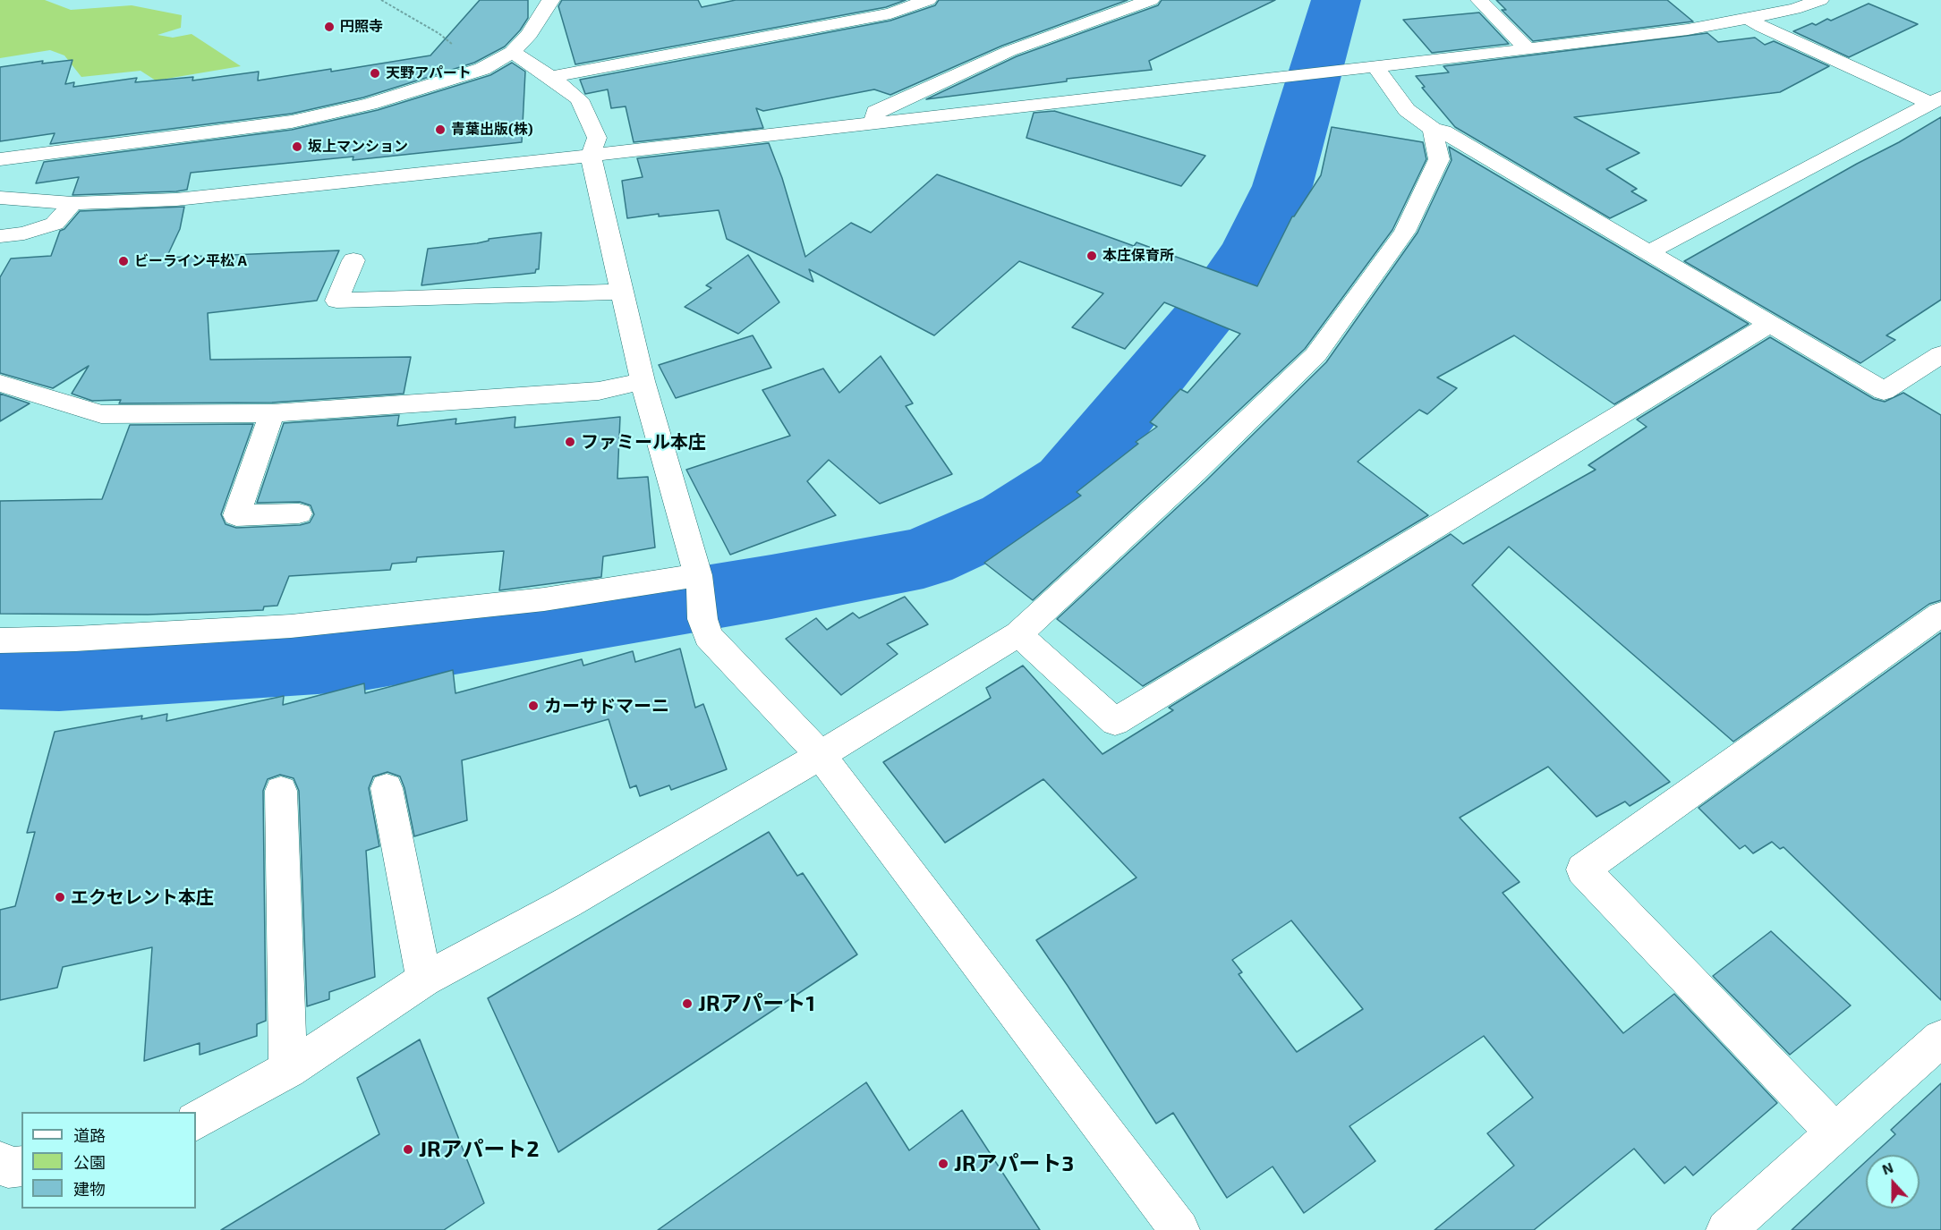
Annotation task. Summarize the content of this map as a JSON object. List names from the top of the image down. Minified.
{"places":["円照寺","天野アパート","青葉出版(株)","坂上マンション","本庄保育所","ビーライン平松 A","ファミール本庄","カーサドマーニ","エクセレント本庄","JRアパート1","JRアパート2","JRアパート3"],"legend":["道路","公園","建物"],"north":"top"}
